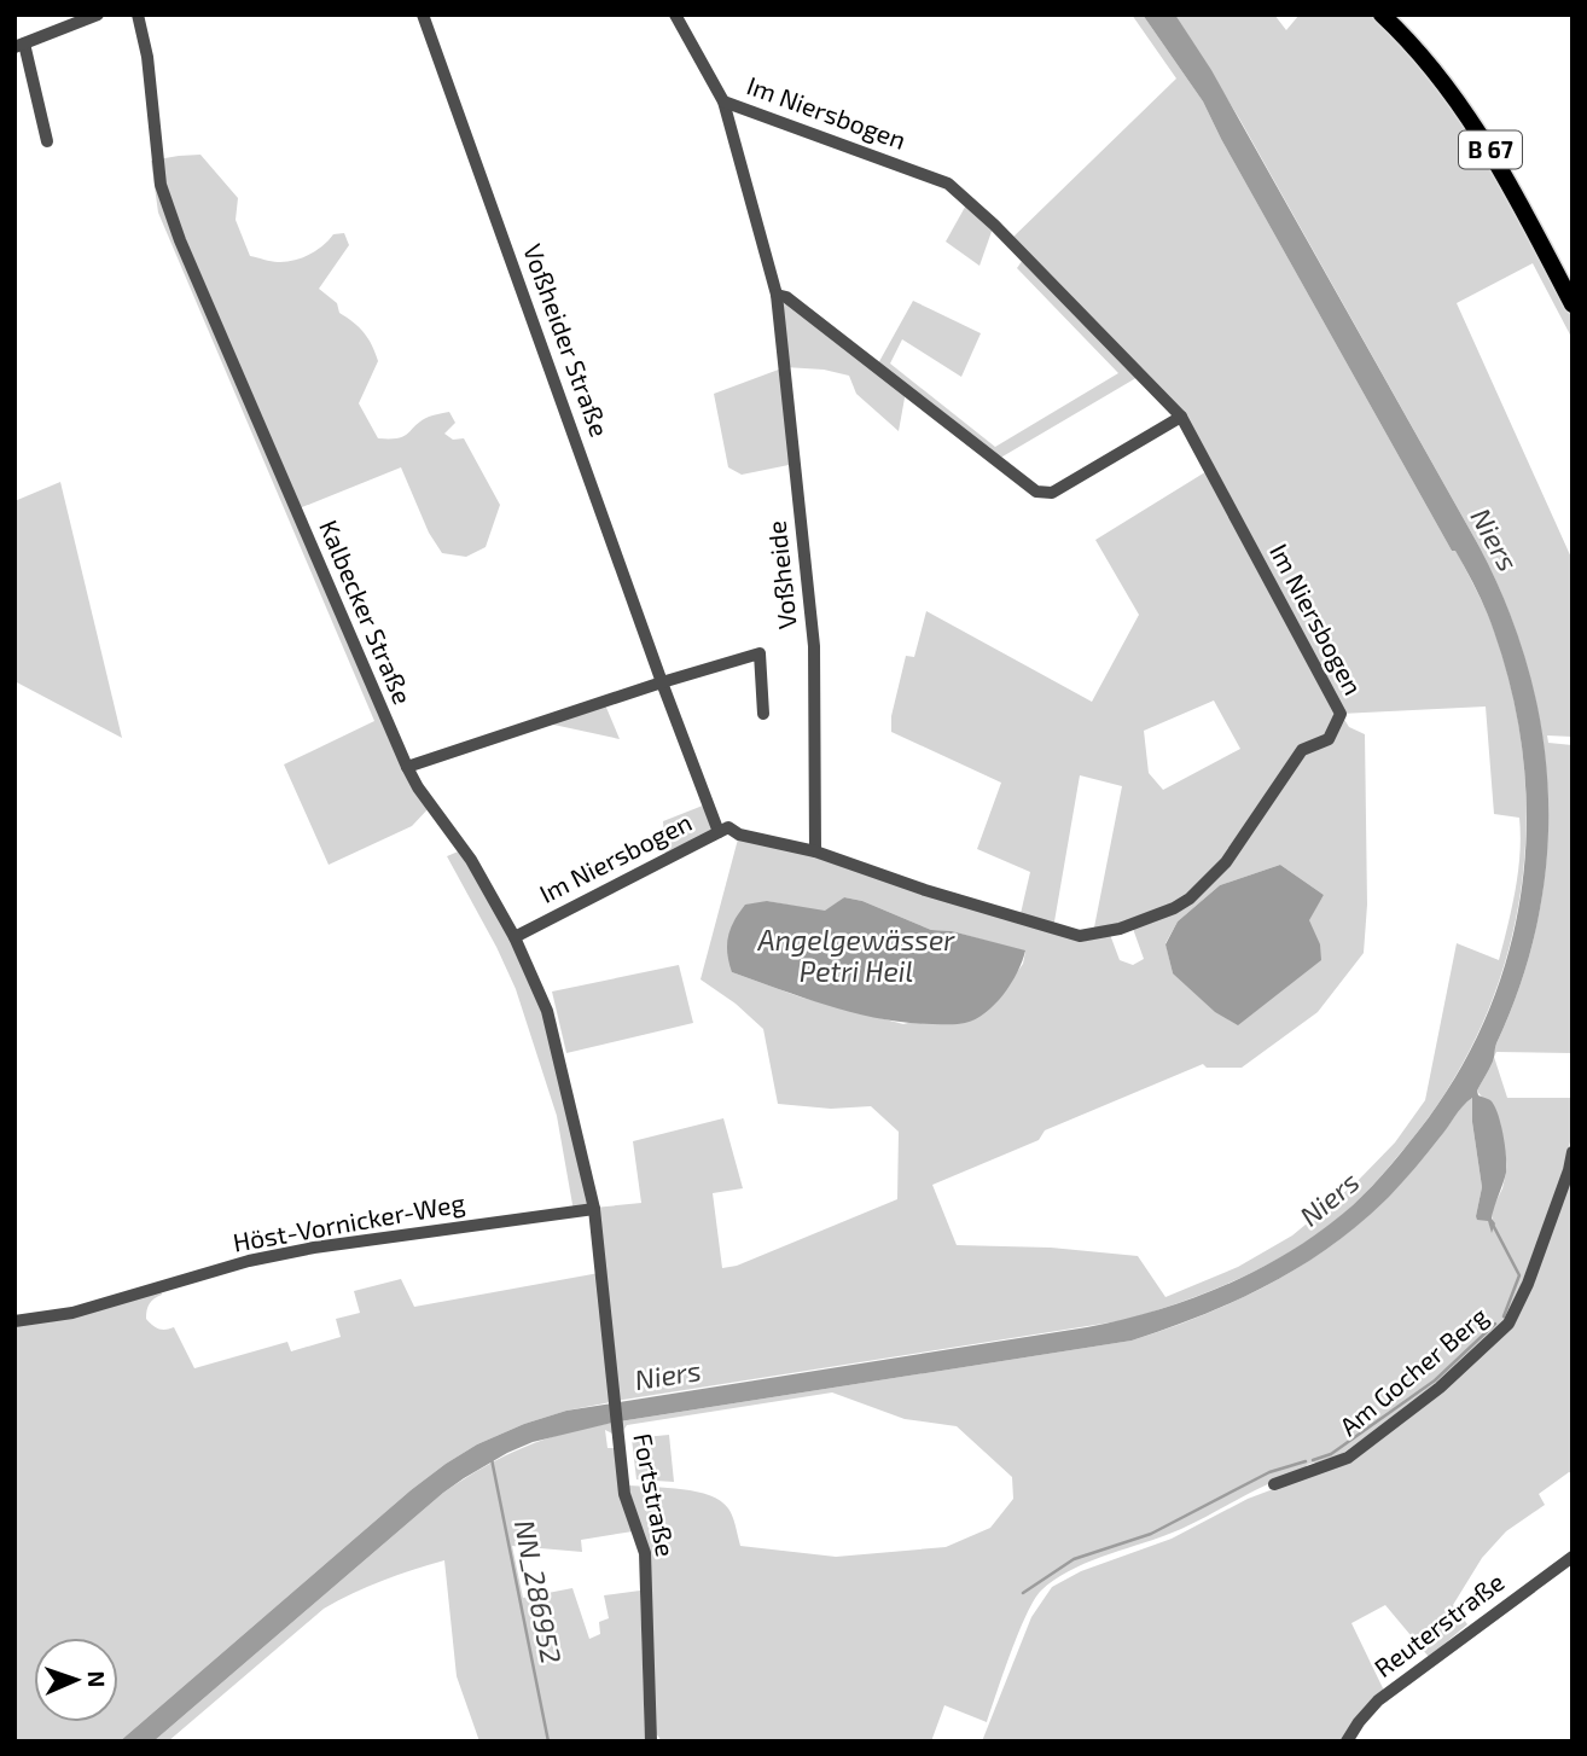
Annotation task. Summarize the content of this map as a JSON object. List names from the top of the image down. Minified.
{"streets":{"main road":["B 67"],"street":["Im Niersbogen","Voßheider Straße","Voßheide","Kalbecker Straße","Höst-Vornicker-Weg","Am Gocher Berg","Fortstraße","Reuterstraße"]},"crossings":[["Im Niersbogen","Voßheider Straße"],["Im Niersbogen","Voßheide"],["Im Niersbogen","Kalbecker Straße"],["Kalbecker Straße","Höst-Vornicker-Weg"],["Kalbecker Straße","Fortstraße"],["Höst-Vornicker-Weg","Fortstraße"]],"water":["Niers","Angelgewässer Petri Heil","NN_286952"],"north":"right"}
